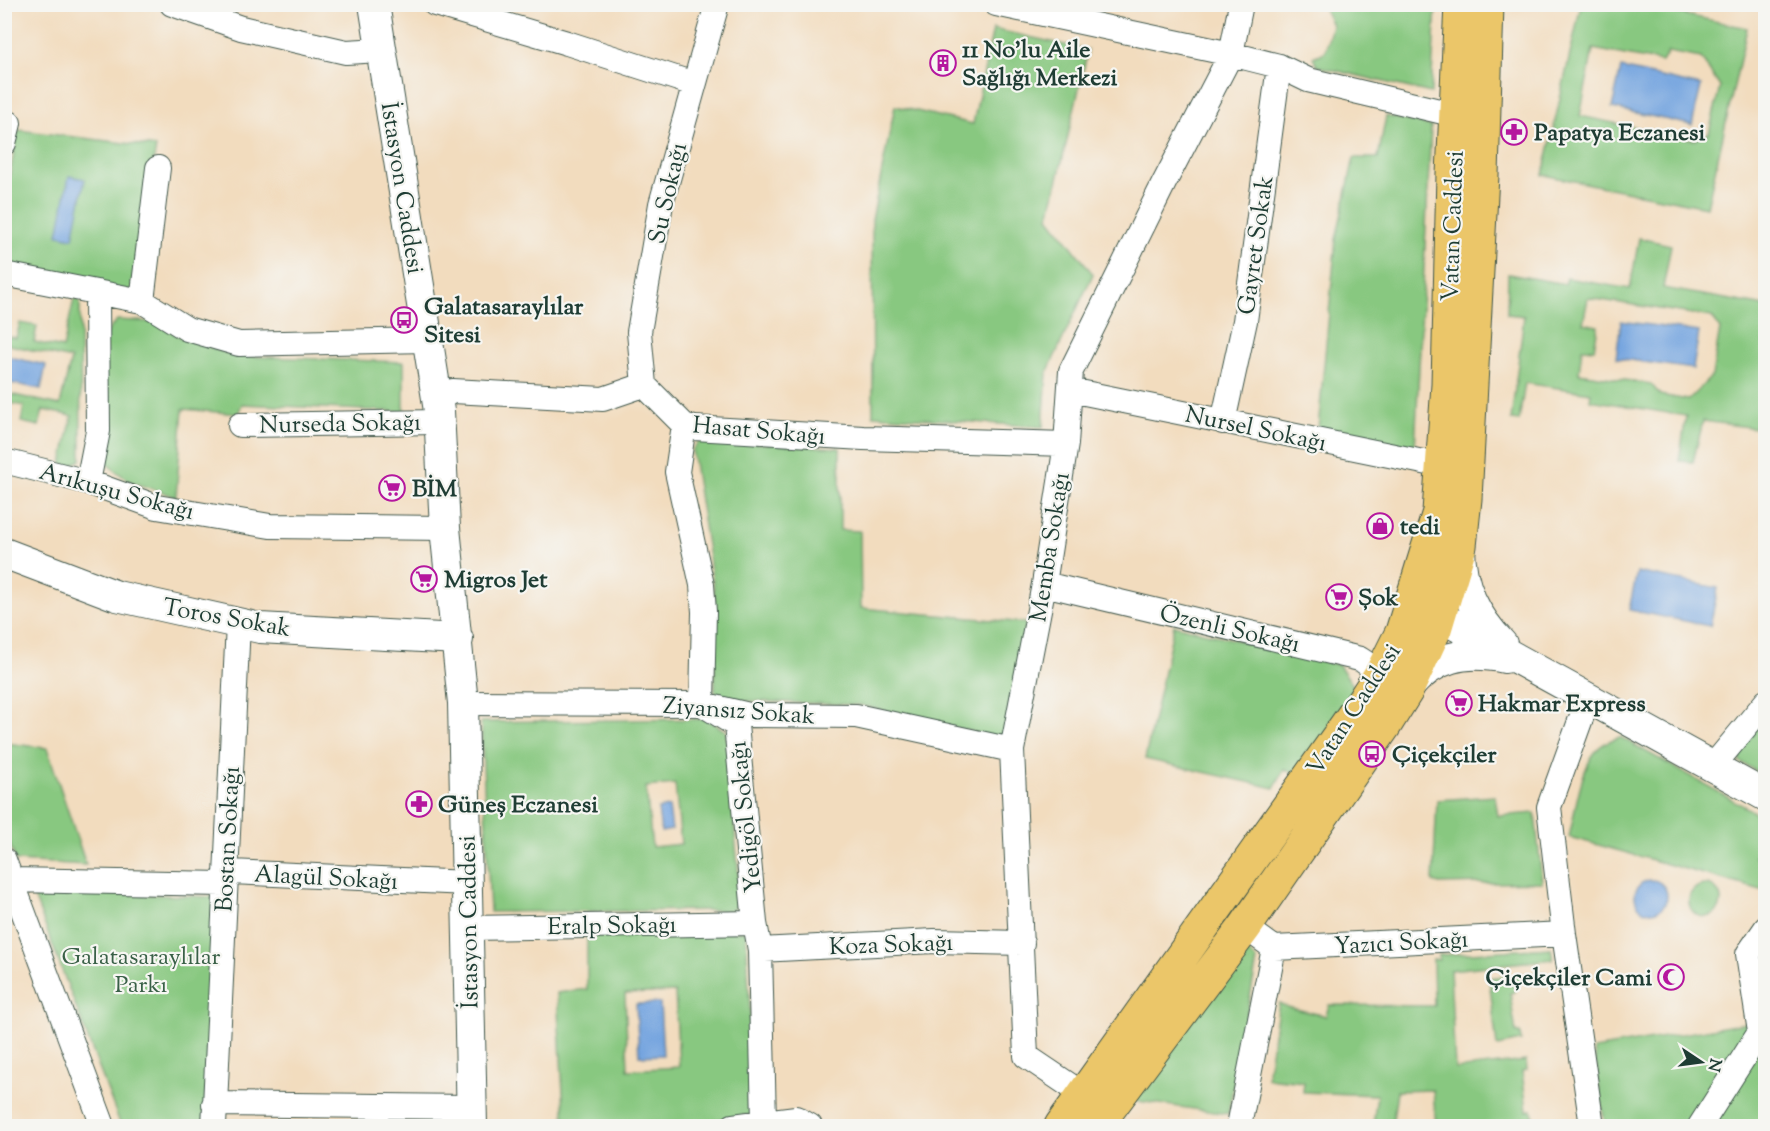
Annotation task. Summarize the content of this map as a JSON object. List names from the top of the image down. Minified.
{"streets":{"main road":["Vatan Caddesi"],"street":["İstasyon Caddesi","Su Sokağı","Gayret Sokak","Nurseda Sokağı","Nursel Sokağı","Hasat Sokağı","Arıkuşu Sokağı","Memba Sokağı","Toros Sokak","Özenli Sokağı","Ziyansız Sokak","Yedigöl Sokağı","Bostan Sokağı","Alagül Sokağı","Eralp Sokağı","Yazıcı Sokağı","Koza Sokağı"]},"crossings":[["İstasyon Caddesi","Nurseda Sokağı"],["İstasyon Caddesi","Arıkuşu Sokağı"],["İstasyon Caddesi","Toros Sokak"],["İstasyon Caddesi","Ziyansız Sokak"],["İstasyon Caddesi","Alagül Sokağı"],["İstasyon Caddesi","Eralp Sokağı"],["Su Sokağı","Hasat Sokağı"],["Vatan Caddesi","Nursel Sokağı"],["Vatan Caddesi","Memba Sokağı"],["Vatan Caddesi","Özenli Sokağı"],["Gayret Sokak","Nursel Sokağı"],["Nursel Sokağı","Memba Sokağı"],["Hasat Sokağı","Memba Sokağı"],["Memba Sokağı","Özenli Sokağı"],["Memba Sokağı","Ziyansız Sokak"],["Memba Sokağı","Koza Sokağı"],["Toros Sokak","Bostan Sokağı"],["Ziyansız Sokak","Yedigöl Sokağı"],["Yedigöl Sokağı","Eralp Sokağı"],["Yedigöl Sokağı","Koza Sokağı"],["Bostan Sokağı","Alagül Sokağı"]],"parks":["Galatasaraylılar Parkı"],"places":{"building":["11 No'lu Aile Sağlığı Merkezi"],"pharmacy":["Papatya Eczanesi","Güneş Eczanesi"],"bus stop":["Galatasaraylılar Sitesi","Çiçekçiler"],"supermarket":["BİM","Migros Jet","Şok","Hakmar Express"],"shop":["tedi"],"mosque":["Çiçekçiler Cami"]},"north":"right"}
